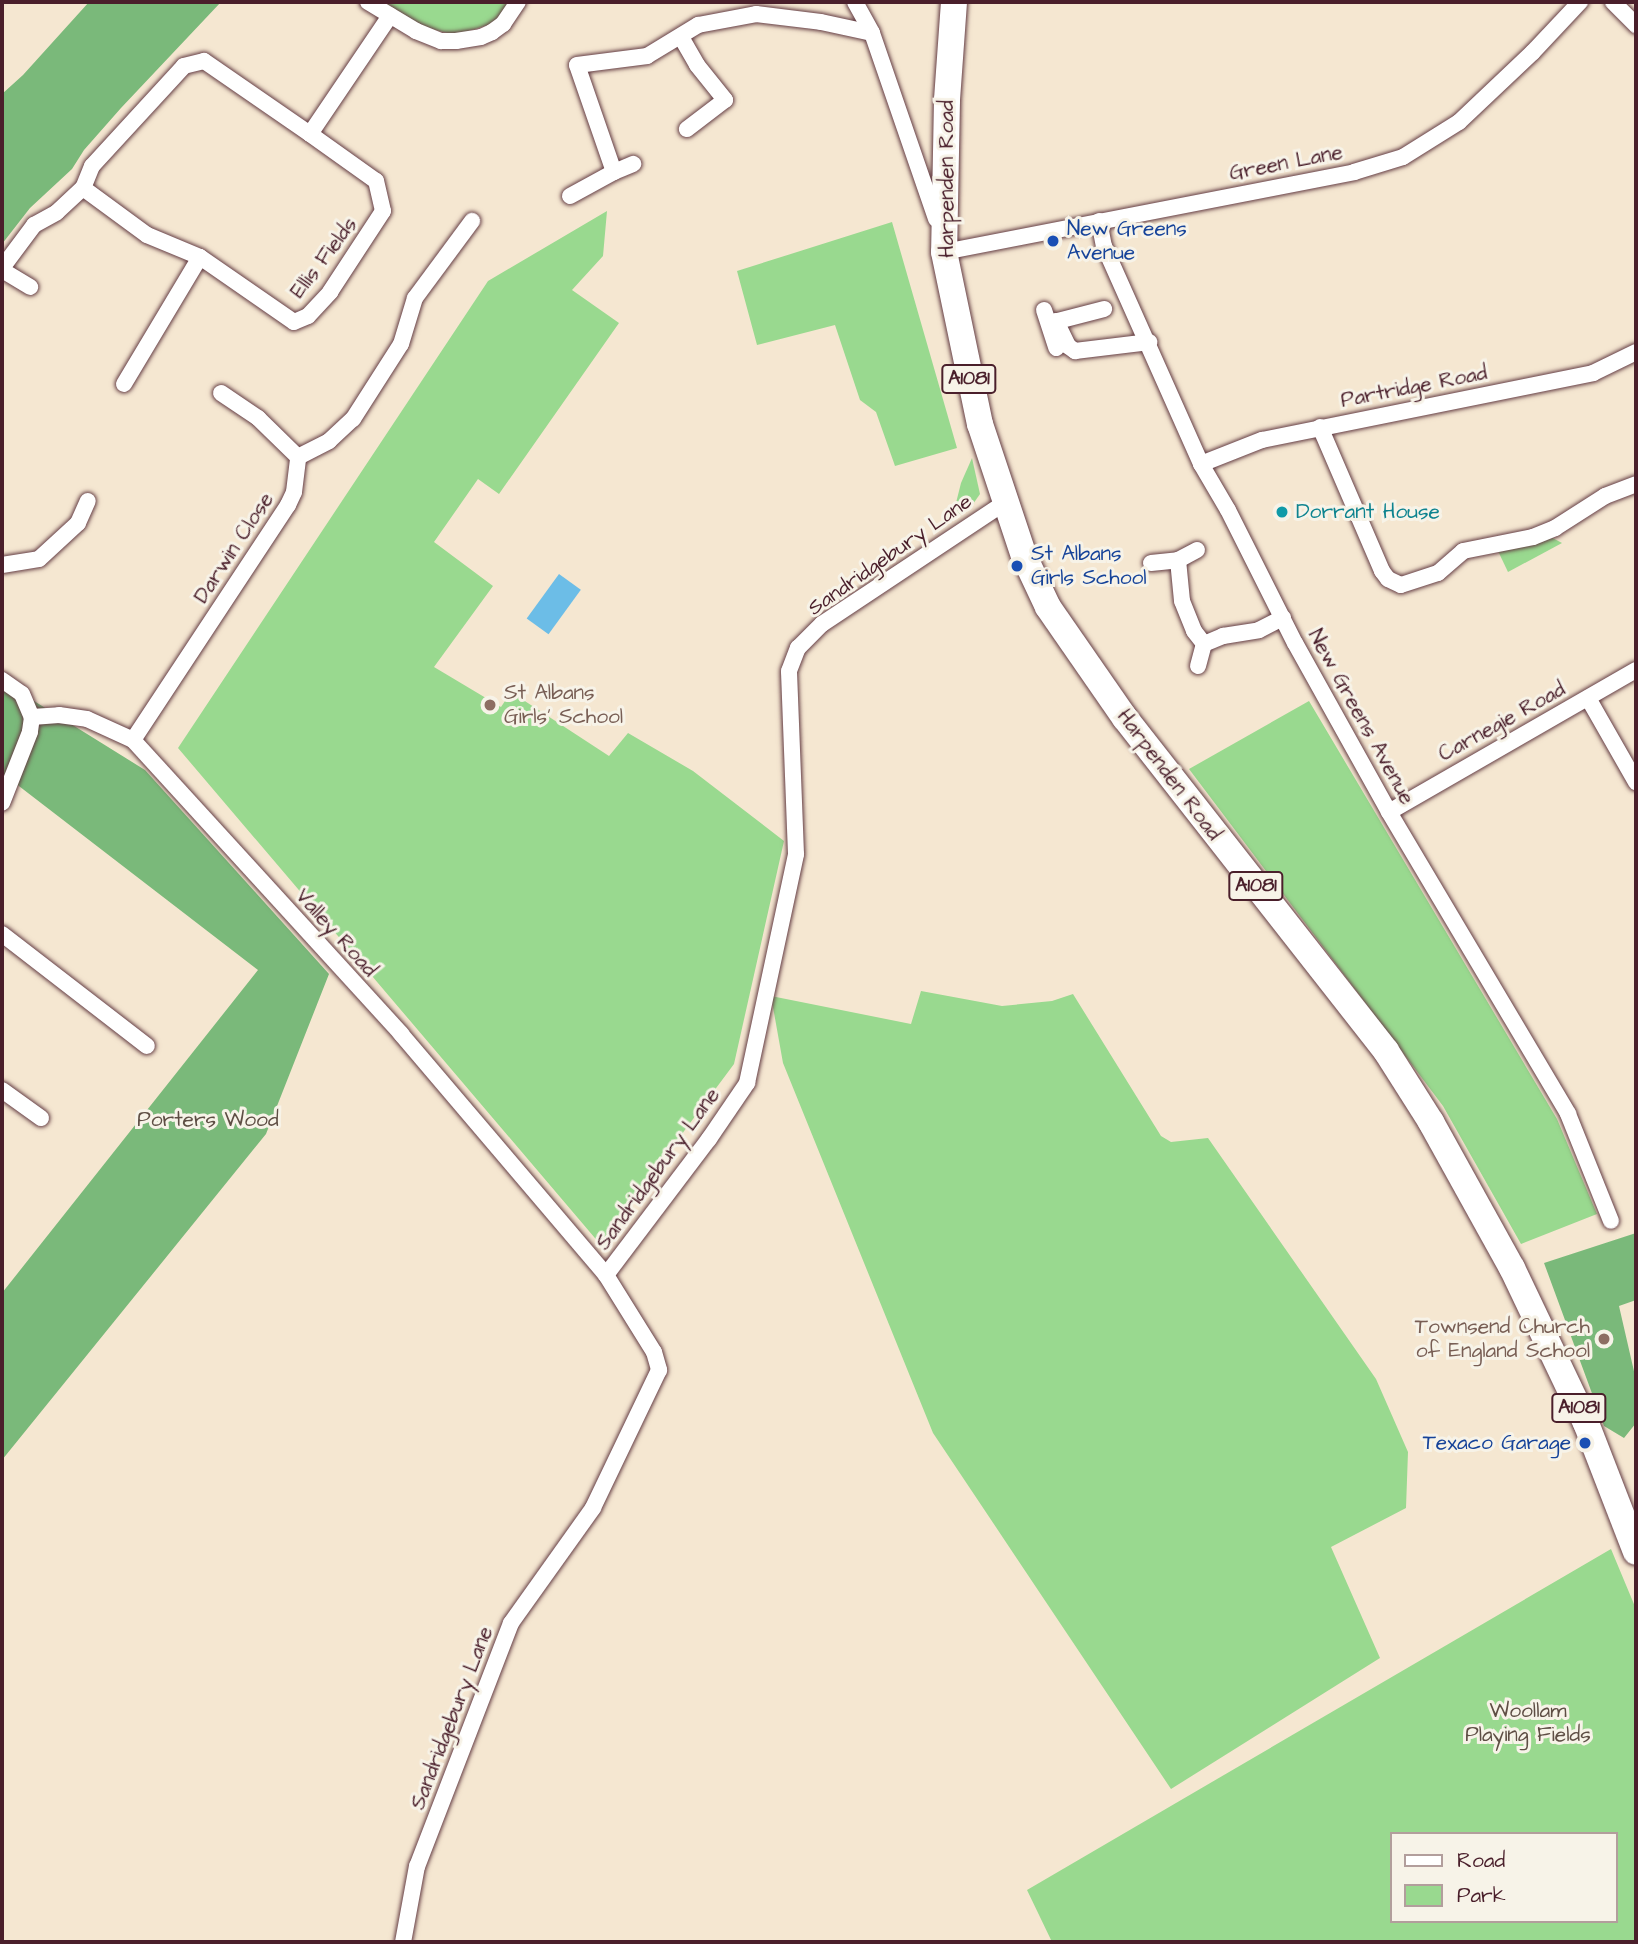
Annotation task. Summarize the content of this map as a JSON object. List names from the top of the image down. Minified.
{"streets":{"main road":["Harpenden Road","A1081"],"street":["Green Lane","Ellis Fields","Partridge Road","Darwin Close","Sandridgebury Lane","New Greens Avenue","Carnegie Road","Valley Road"]},"crossings":[["Green Lane","Harpenden Road"],["Green Lane","New Greens Avenue"],["Harpenden Road","Sandridgebury Lane"],["Partridge Road","New Greens Avenue"],["Darwin Close","Valley Road"],["Sandridgebury Lane","Valley Road"],["New Greens Avenue","Carnegie Road"]],"parks":["Porters Wood","Woollam Playing Fields"],"places":["New Greens Avenue","Dorrant House","St Albans Girls School","St Albans Girls' School","Townsend Church of England School","Texaco Garage"],"legend":["Road","Park"]}
